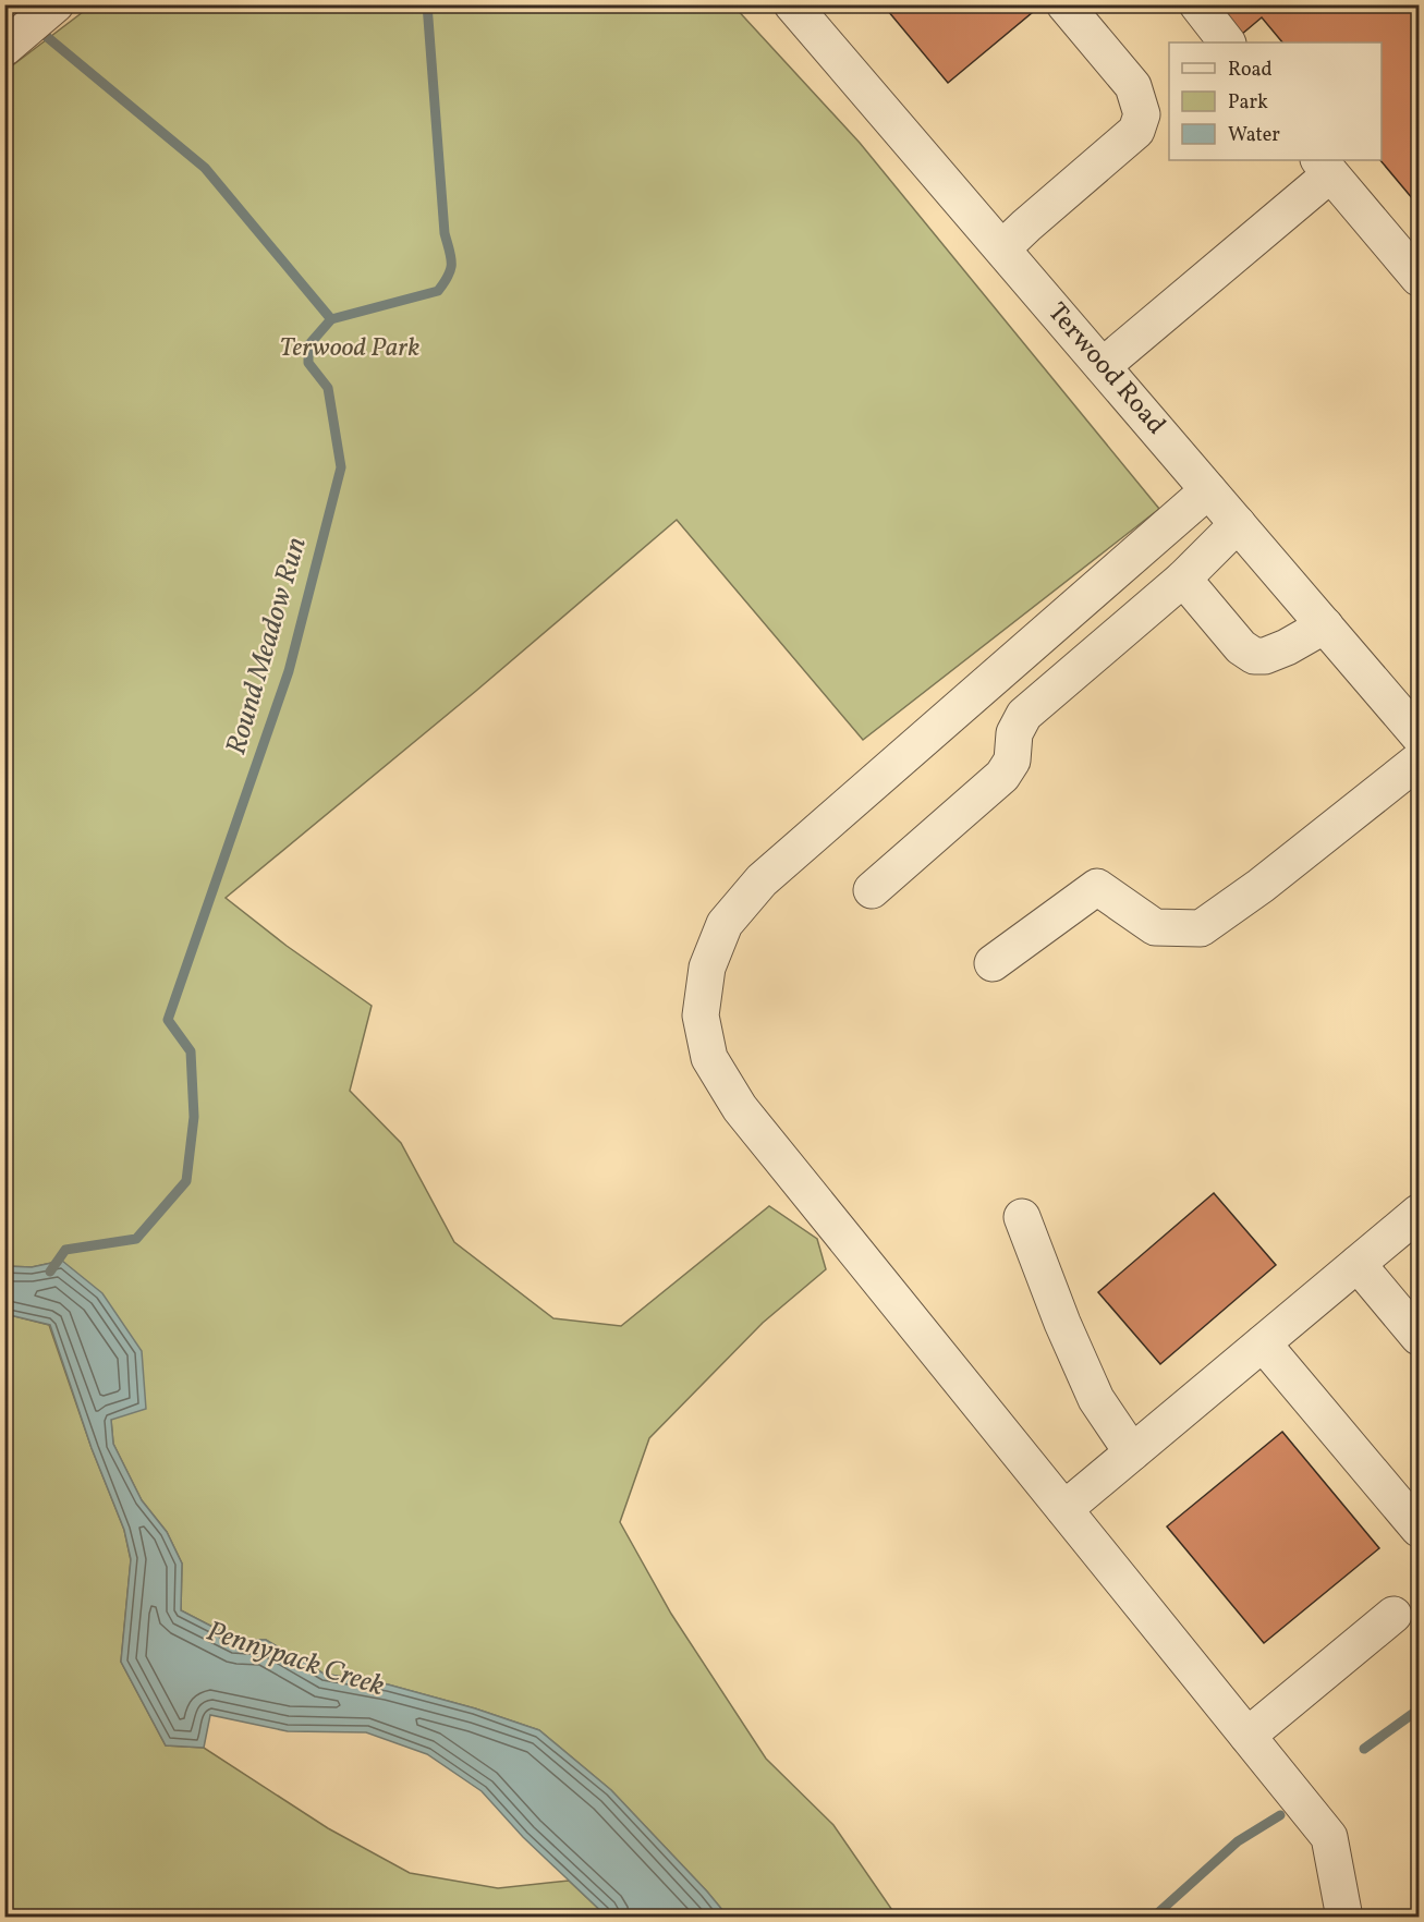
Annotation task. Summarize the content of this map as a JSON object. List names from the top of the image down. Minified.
{"streets":{"street":["Terwood Road"]},"water":["Round Meadow Run","Pennypack Creek"],"parks":["Terwood Park"],"legend":["Road","Park","Water"]}
